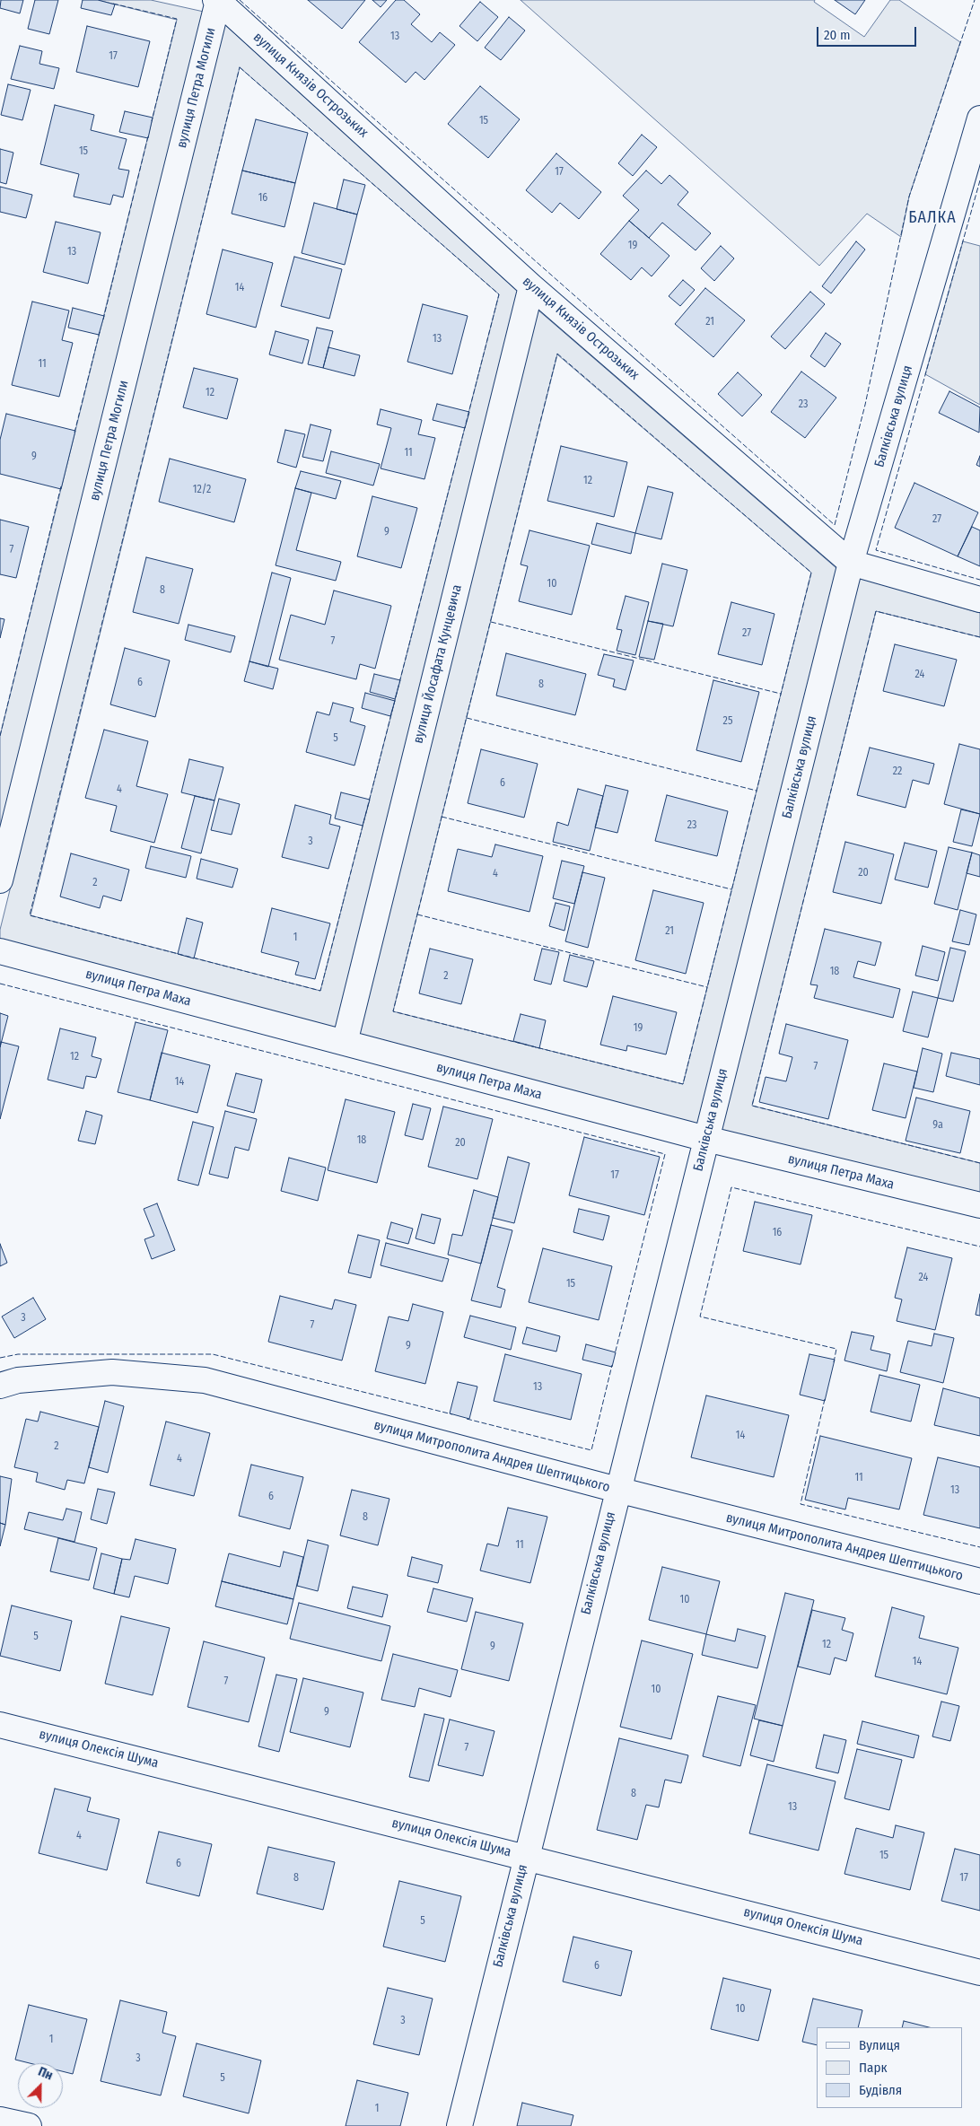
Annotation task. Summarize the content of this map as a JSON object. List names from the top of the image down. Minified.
{"streets":{"street":["вулиця Князів Острозьких","вулиця Петра Могили","Балківська вулиця","вулиця Йосафата Кунцевича","вулиця Петра Маха","вулиця Митрополита Андрея Шептицького","вулиця Олексія Шума"]},"crossings":[["вулиця Князів Острозьких","вулиця Петра Могили"],["вулиця Князів Острозьких","Балківська вулиця"],["вулиця Князів Острозьких","вулиця Йосафата Кунцевича"],["Балківська вулиця","вулиця Петра Маха"],["Балківська вулиця","вулиця Митрополита Андрея Шептицького"],["Балківська вулиця","вулиця Олексія Шума"],["вулиця Йосафата Кунцевича","вулиця Петра Маха"]],"districts":["БАЛКА"],"house_numbers":["13","17","15","15","17","16","19","13","14","21","13","11","12","23","11","9","12","12/2","27","9","7","10","8","27","7","24","6","8","25","5","22","6","4","23","3","20","4","2","21","1","18","2","19","12","7","14","9а","18","20","17","16","24","15","3","7","9","13","14","2","4","11","13","6","8","11","10","5","12","9","14","7","10","9","7","8","13","4","15","6","8","17","5","6","10","3","1","3","5","1"],"legend":["Вулиця","Парк","Будівля"],"scale_bar":"20 m","north":"top right"}
